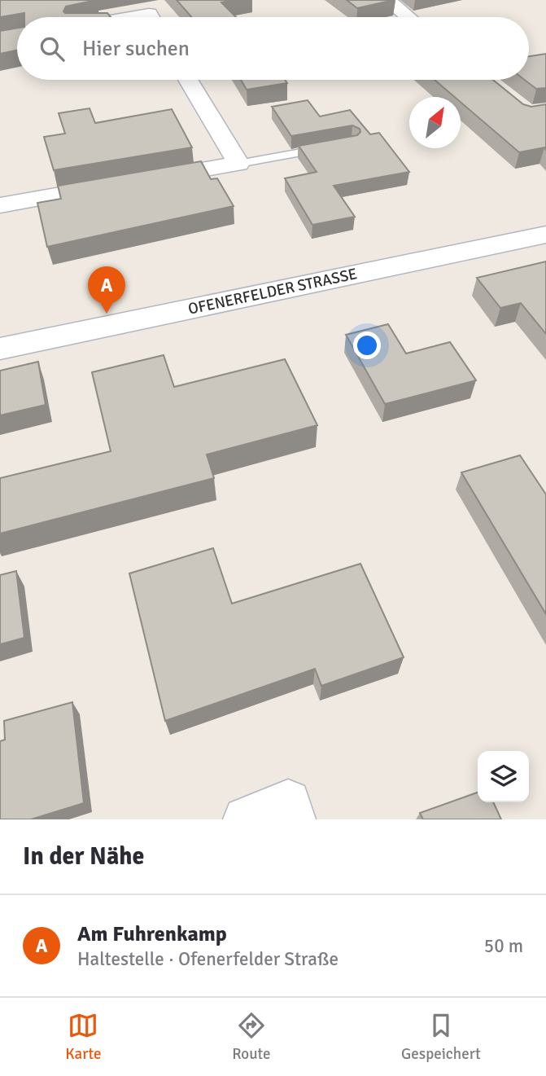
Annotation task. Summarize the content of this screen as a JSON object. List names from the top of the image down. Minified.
{"streets":{"street":["OFENERFELDER STRASSE"]},"north":"top right","page":{"search":"Hier suchen","pins":"A","heading":"In der Nähe","list":[{"mark":"A","name":"Am Fuhrenkamp","note":"Haltestelle · Ofenerfelder Straße","value":"50 m"}],"nav":["Karte","Route","Gespeichert"]}}
